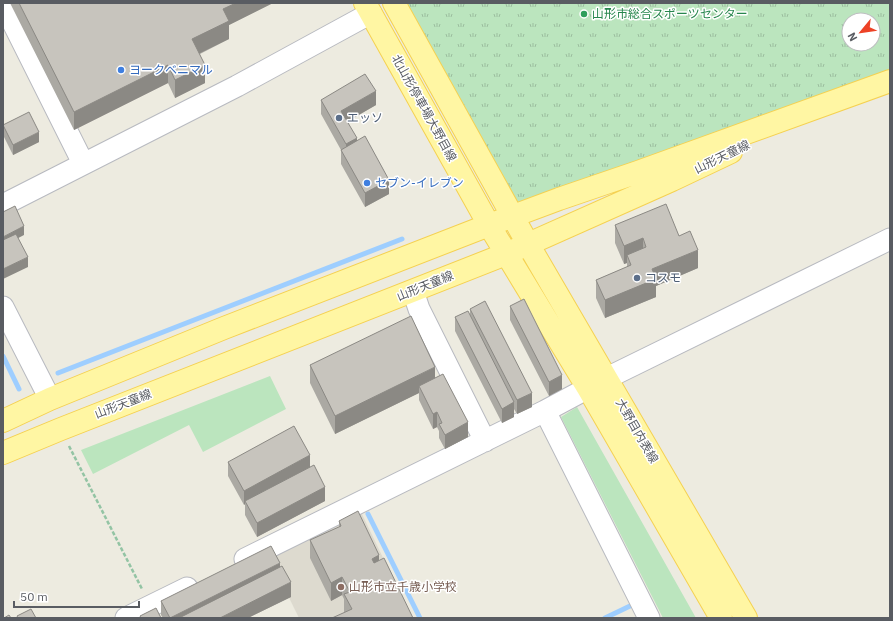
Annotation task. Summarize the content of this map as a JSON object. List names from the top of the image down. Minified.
{"streets":{"main road":["北山形停車場大野目線","山形天童線","大野目内表線"]},"crossings":[["北山形停車場大野目線","山形天童線"],["北山形停車場大野目線","大野目内表線"],["山形天童線","大野目内表線"]],"places":["山形市総合スポーツセンター","ヨークベニマル","エッソ","セブン-イレブン","コスモ","山形市立千歳小学校"],"scale_bar":"50 m","north":"bottom left"}
